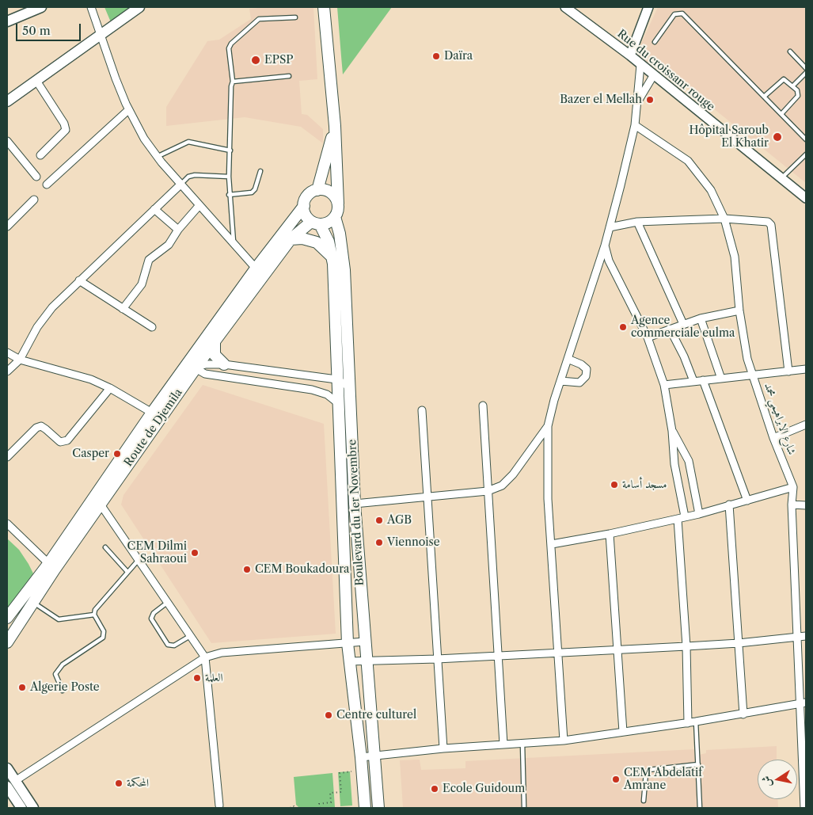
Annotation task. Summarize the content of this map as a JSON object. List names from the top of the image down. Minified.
{"streets":{"main road":["Route de Djemila","Boulevard du 1er Novembre"],"street":["Rue du croissanr rouge","شارع الابراهيمي محمد"]},"crossings":[["Route de Djemila","Boulevard du 1er Novembre"]],"places":["Daïra","EPSP","Bazer el Mellah","Hôpital Saroub El Khatir","Agence commerciale eulma","Casper","مسجد أسامة","AGB","Viennoise","CEM Dilmi Sahraoui","CEM Boukadoura","العلمة","Algerie Poste","Centre culturel","CEM Abdelatif Amrane","المحكمة","Ecole Guidoum"],"scale_bar":"50 m","north":"left"}
